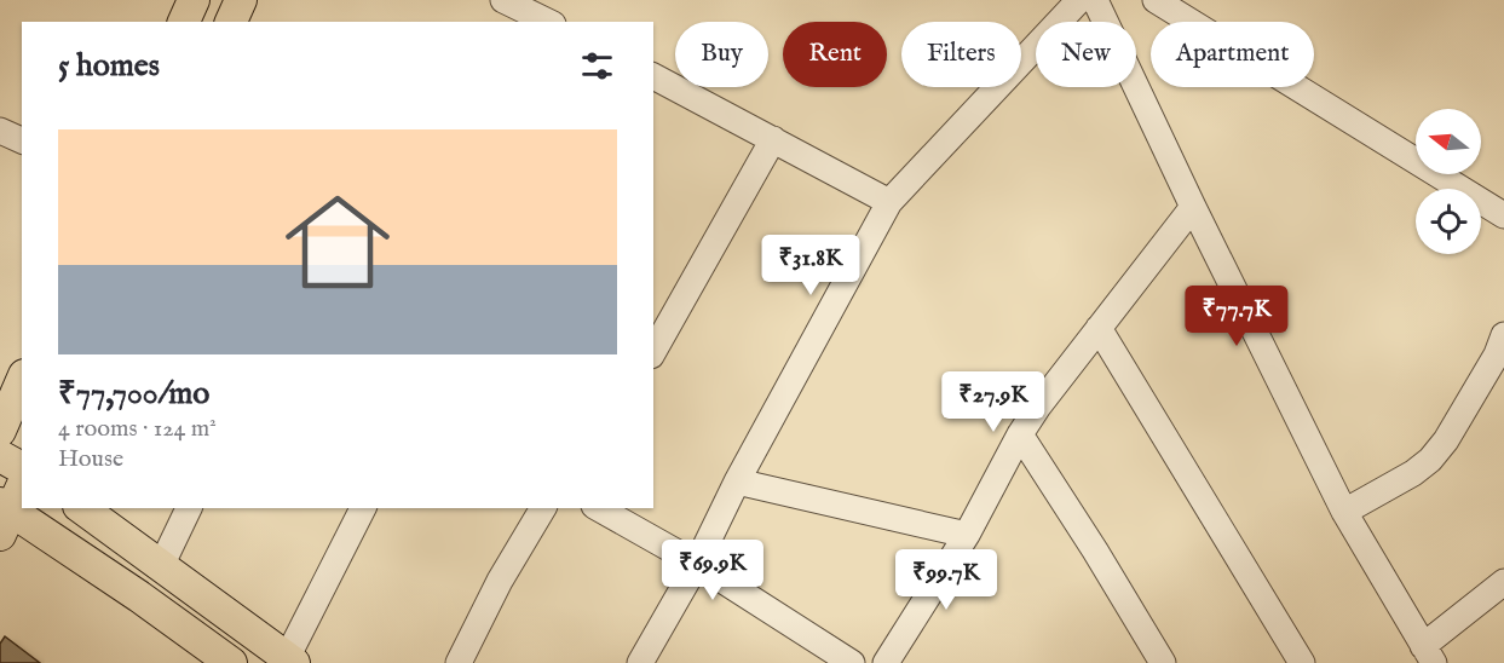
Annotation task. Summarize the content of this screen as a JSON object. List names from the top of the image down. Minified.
{"north":"left","page":{"chip":["Buy","Rent","Filters","New","Apartment"],"heading":"5 homes","list":[{"name":"₹77,700/mo","note":"4 rooms · 124 m² · House"}],"price":["₹31.8K","₹77.7K","₹27.9K","₹69.9K","₹99.7K"]}}
